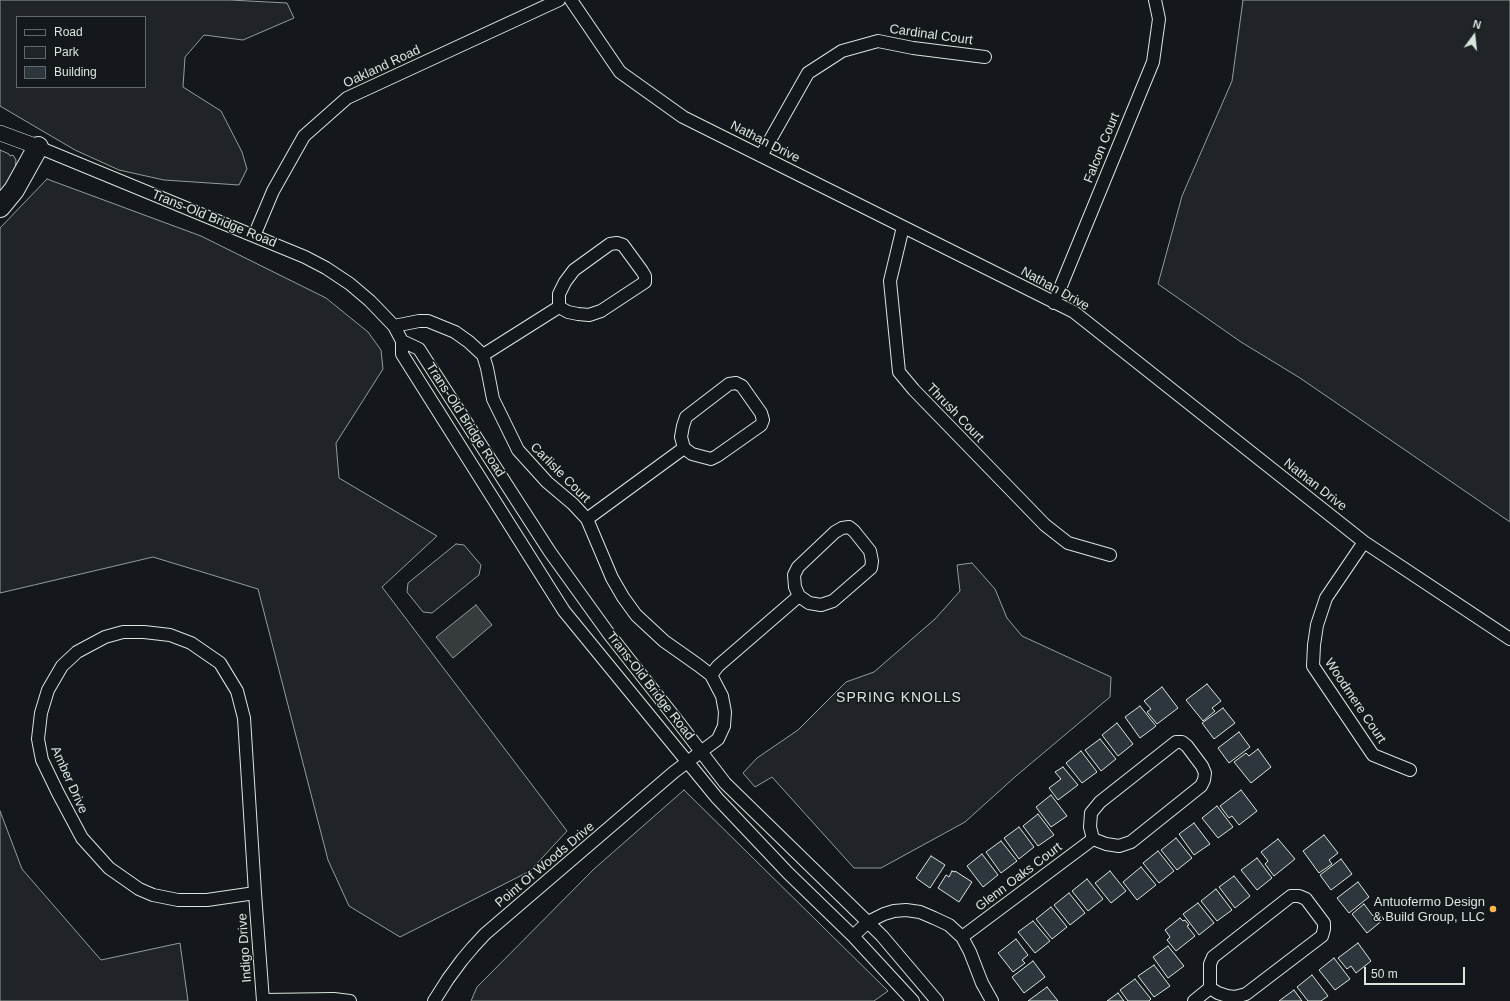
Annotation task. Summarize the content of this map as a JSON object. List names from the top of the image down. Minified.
{"streets":{"street":["Cardinal Court","Oakland Road","Nathan Drive","Falcon Court","Trans-Old Bridge Road","Thrush Court","Carlisle Court","Woodmere Court","Amber Drive","Point Of Woods Drive","Glenn Oaks Court","Indigo Drive"]},"crossings":[["Cardinal Court","Nathan Drive"],["Oakland Road","Trans-Old Bridge Road"],["Nathan Drive","Falcon Court"],["Nathan Drive","Thrush Court"],["Nathan Drive","Woodmere Court"],["Trans-Old Bridge Road","Carlisle Court"],["Trans-Old Bridge Road","Point Of Woods Drive"],["Carlisle Court","Point Of Woods Drive"],["Amber Drive","Indigo Drive"]],"districts":["SPRING KNOLLS"],"places":["Antuofermo Design & Build Group, LLC"],"legend":["Road","Park","Building"],"scale_bar":"50 m","north":"top"}
